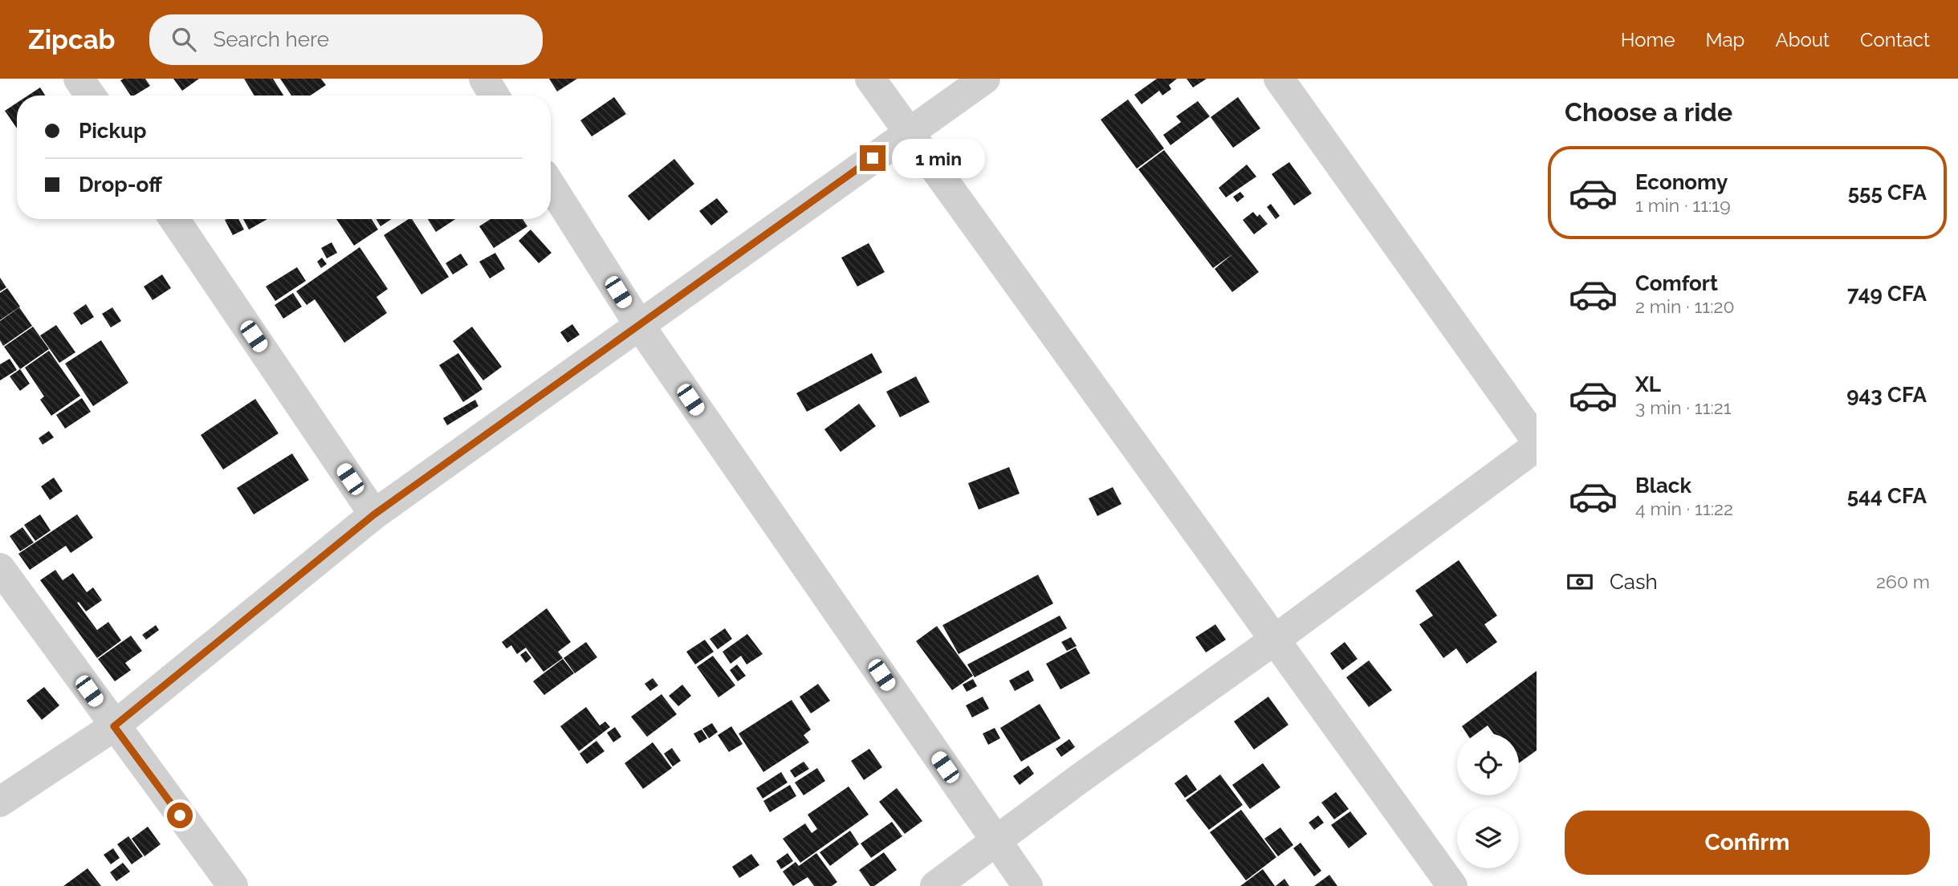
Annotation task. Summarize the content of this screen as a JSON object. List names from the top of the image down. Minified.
{"page":{"header":"Zipcab","search":"Search here","nav":["Home","Map","About","Contact"],"heading":"Choose a ride","banner":["Pickup","Drop-off"],"bubble":"1 min","list":[{"name":"Economy","note":"1 min · 11:19","value":"555 CFA"},{"name":"Comfort","note":"2 min · 11:20","value":"749 CFA"},{"name":"XL","note":"3 min · 11:21","value":"943 CFA"},{"name":"Black","note":"4 min · 11:22","value":"544 CFA"}],"pay":["Cash","260 m"],"buttons":"Confirm"}}
